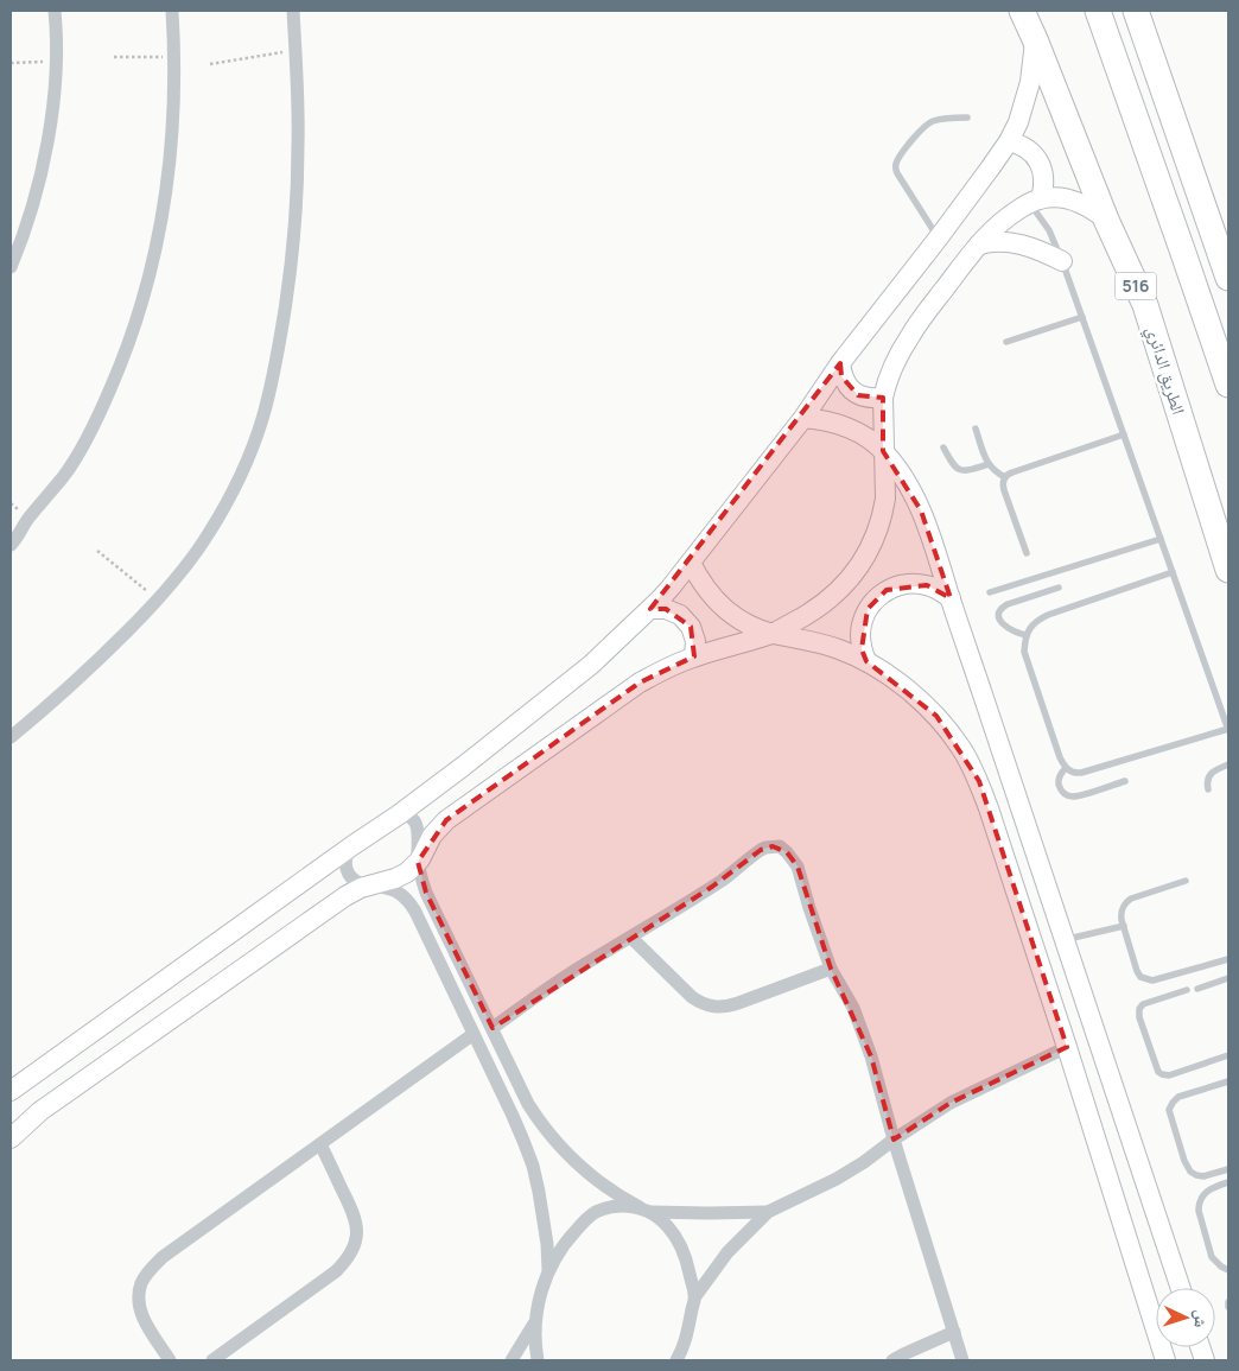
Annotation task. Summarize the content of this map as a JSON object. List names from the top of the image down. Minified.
{"streets":{"highway":["516","الطريق الدائري"]},"north":"right"}
